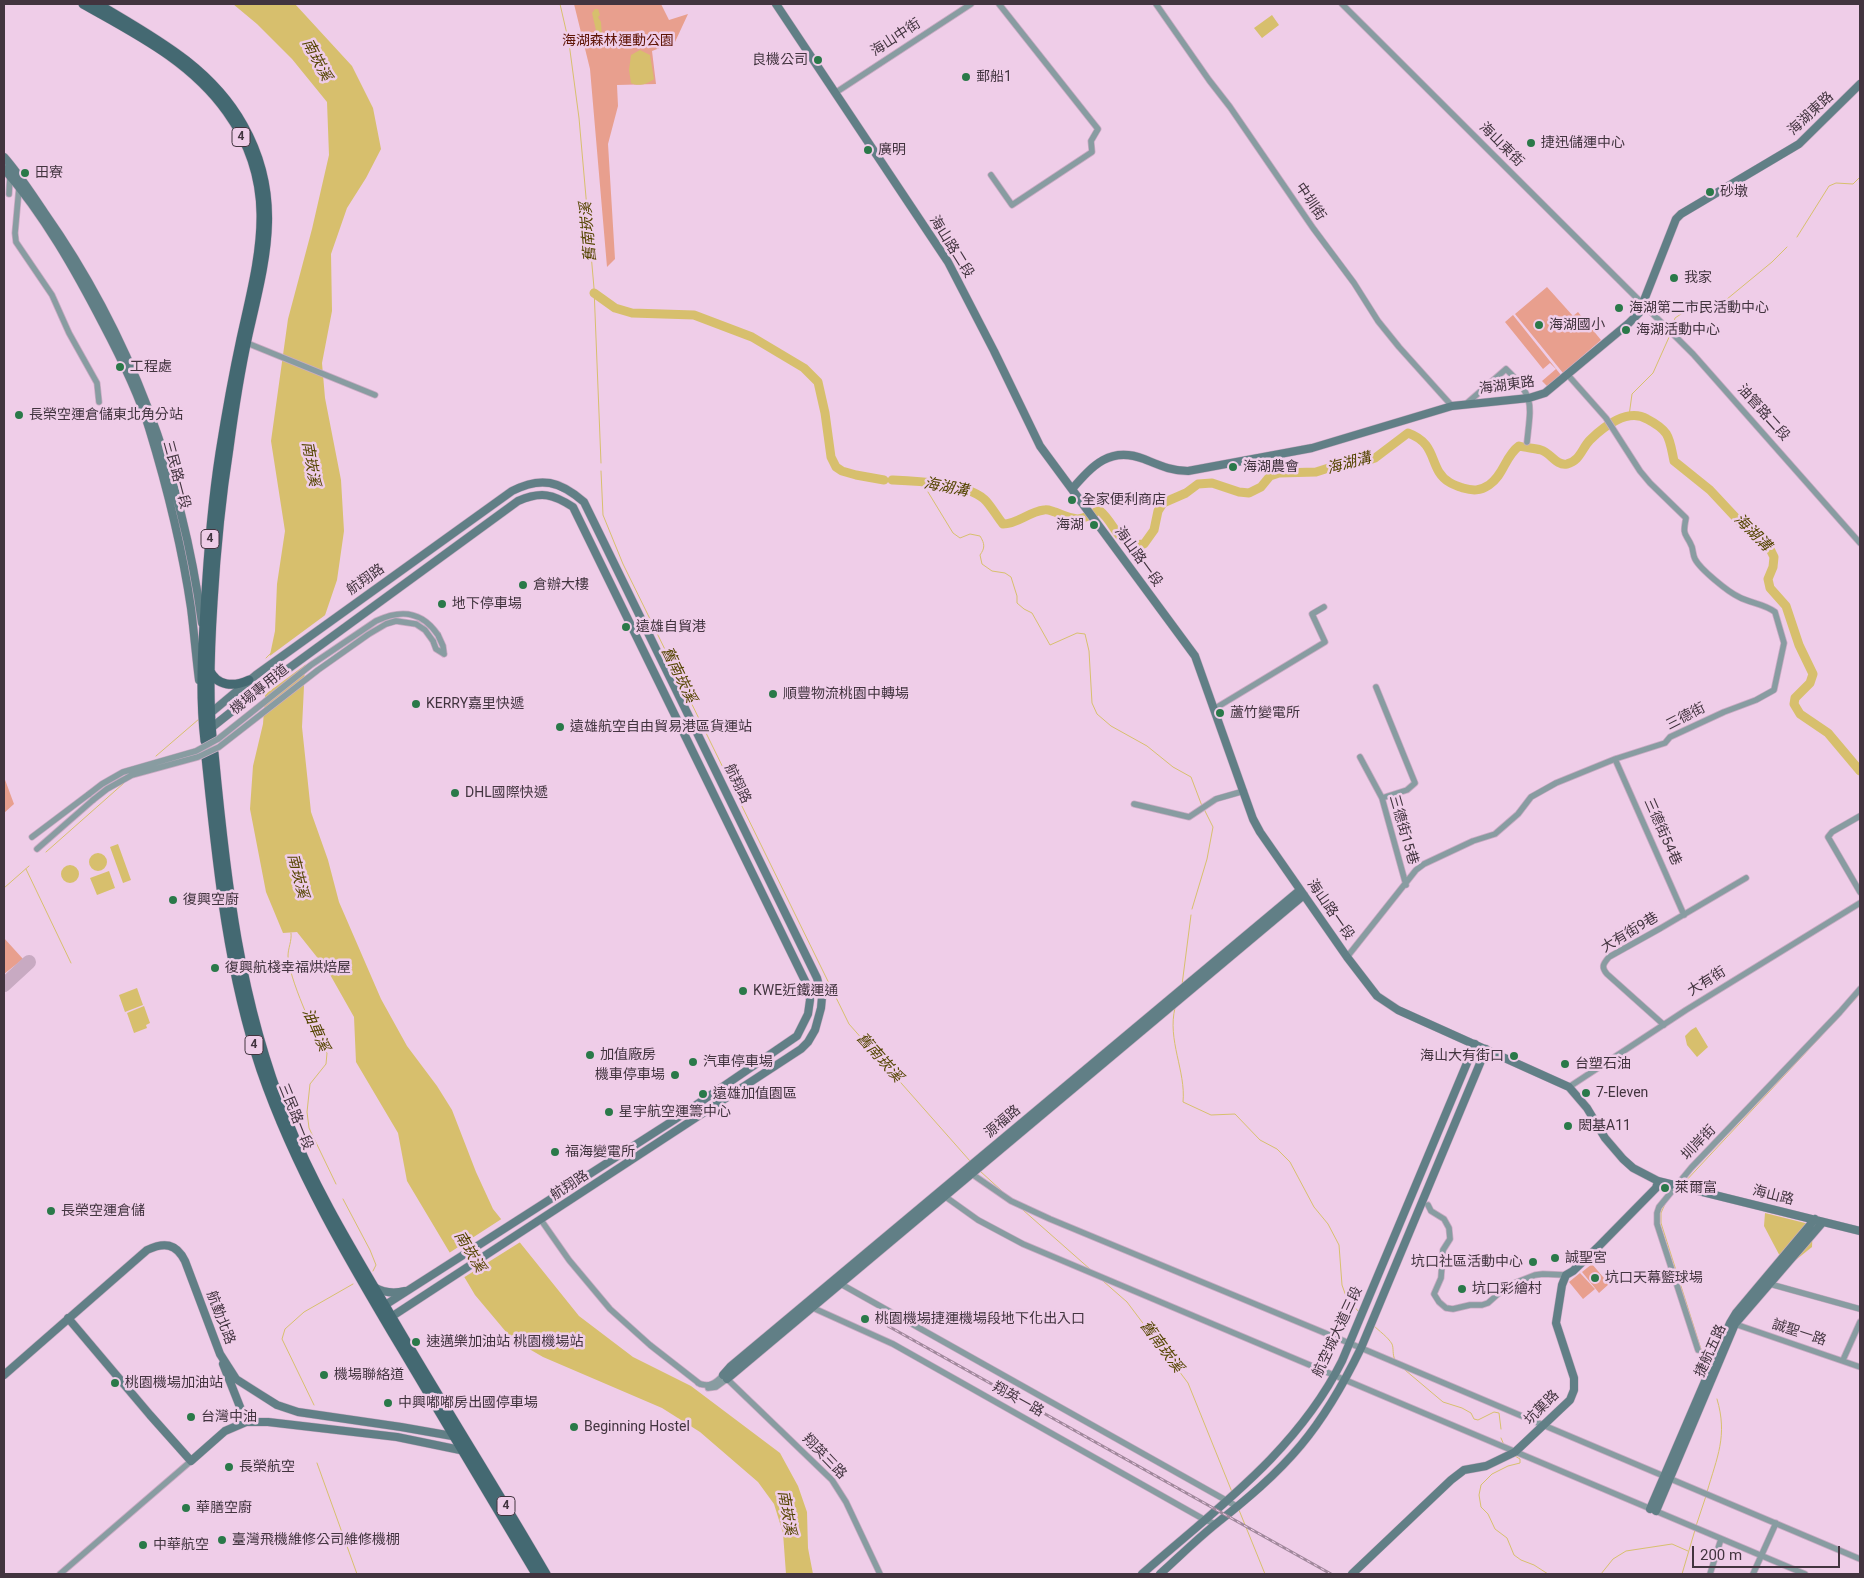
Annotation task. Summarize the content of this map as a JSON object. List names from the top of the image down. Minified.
{"streets":{"main road":["4","三民路一段"],"street":["海山中街","海湖東路","海山東街","中圳街","海山路二段","油管路二段","海山路一段","航翔路","機場專用道","三德街","三德街15巷","三德街54巷","大有街9巷","大有街","源福路","圳岸街","海山路","航勤北路","航空城大道三段","誠聖一路","捷航五路","翔英一路","坑菓路","翔英三路"]},"crossings":[["海山中街","海山路二段"],["海湖東路","海山東街"],["海湖東路","中圳街"],["海湖東路","海山路二段"],["海湖東路","油管路二段"],["海湖東路","三德街"],["4","三民路一段"],["4","航翔路"],["4","航勤北路"],["海山東街","油管路二段"],["海山路二段","海山路一段"],["三民路一段","航翔路"],["三民路一段","航勤北路"],["海山路一段","三德街"],["海山路一段","大有街"],["海山路一段","源福路"],["海山路一段","圳岸街"],["海山路一段","海山路"],["海山路一段","航空城大道三段"],["三德街","三德街15巷"],["三德街","三德街54巷"],["三德街54巷","大有街9巷"],["大有街9巷","大有街"],["源福路","翔英一路"],["源福路","翔英三路"],["圳岸街","海山路"],["海山路","捷航五路"],["航空城大道三段","翔英一路"],["誠聖一路","捷航五路"]],"water":["南崁溪","舊南崁溪","海湖溝","油車溪"],"parks":["海湖森林運動公園"],"places":["良機公司","郵船1","捷迅儲運中心","廣明","田寮","砂墩","我家","海湖第二市民活動中心","海湖國小","海湖活動中心","工程處","長榮空運倉儲東北角分站","海湖農會","全家便利商店","海湖","倉辦大樓","地下停車場","遠雄自貿港","順豐物流桃園中轉場","KERRY嘉里快遞","蘆竹變電所","遠雄航空自由貿易港區貨運站","DHL國際快遞","復興空廚","復興航棧幸福烘焙屋","KWE近鐵運通","加值廠房","海山大有街口","汽車停車場","台塑石油","機車停車場","7-Eleven","遠雄加值園區","星宇航空運籌中心","閎基A11","福海變電所","萊爾富","長榮空運倉儲","誠聖宮","坑口社區活動中心","坑口天幕籃球場","坑口彩繪村","桃園機場捷運機場段地下化出入口","速邁樂加油站 桃園機場站","機場聯絡道","桃園機場加油站","中興嘟嘟房出國停車場","台灣中油","Beginning Hostel","長榮航空","華膳空廚","臺灣飛機維修公司維修機棚","中華航空"],"scale_bar":"200 m"}
